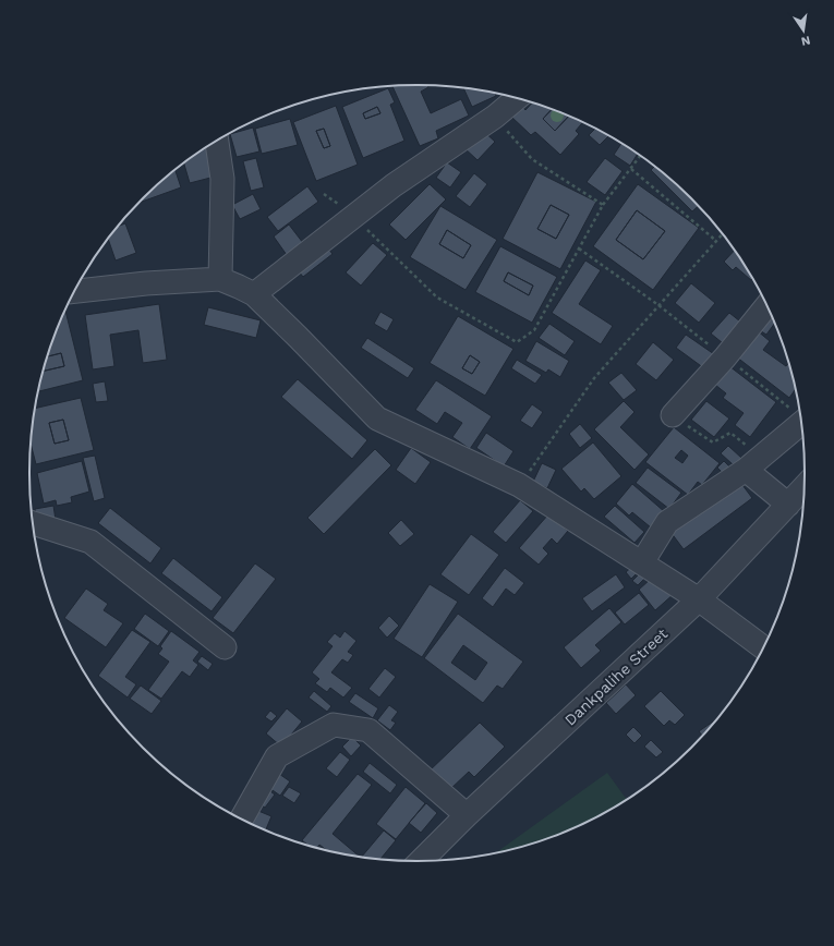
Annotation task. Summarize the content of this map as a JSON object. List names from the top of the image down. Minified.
{"streets":{"street":["Dankpalihe Street"]},"north":"bottom"}
